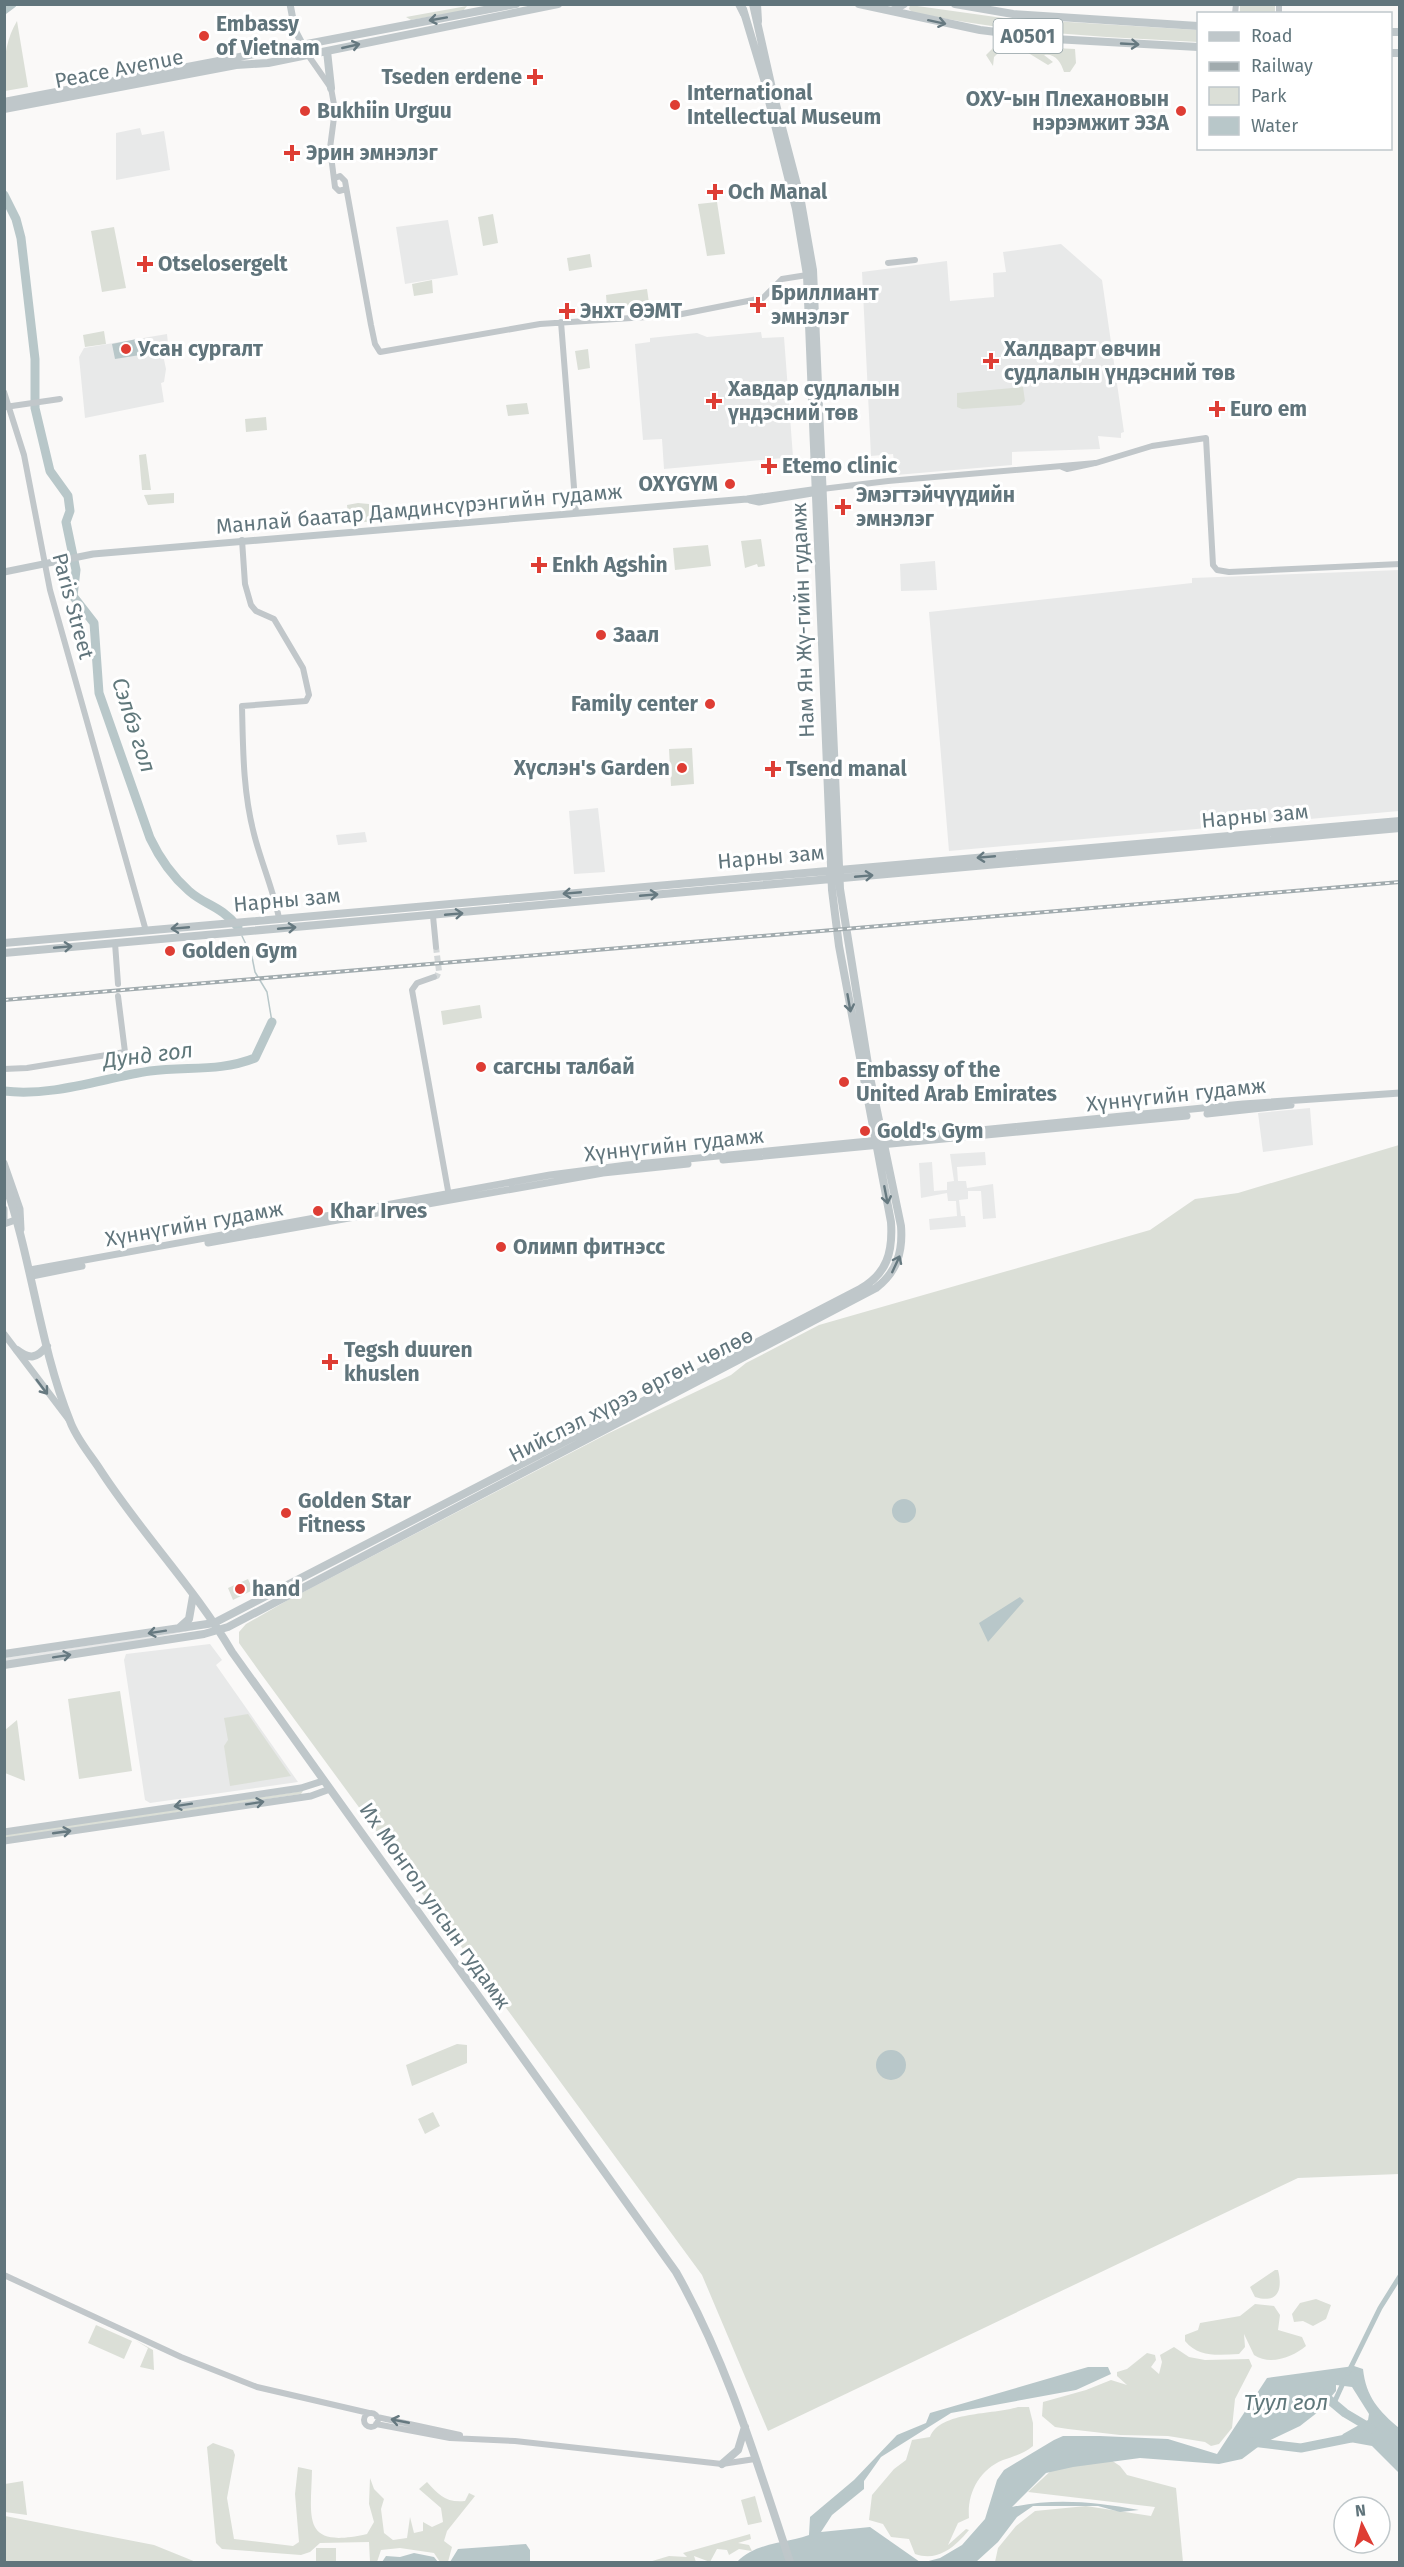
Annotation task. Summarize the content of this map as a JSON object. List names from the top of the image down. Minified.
{"streets":{"main road":["A0501","Peace Avenue","Манлай баатар Дамдинсүрэнгийн гудамж","Нам Ян Жү-гийн гудамж","Нарны зам","Хүннүгийн гудамж","Нийслэл хүрээ өргөн чөлөө","Их Монгол улсын гудамж"],"street":["Paris Street"]},"crossings":[["Манлай баатар Дамдинсүрэнгийн гудамж","Нам Ян Жү-гийн гудамж"],["Paris Street","Нарны зам"],["Нам Ян Жү-гийн гудамж","Нарны зам"],["Нам Ян Жү-гийн гудамж","Нийслэл хүрээ өргөн чөлөө"],["Нарны зам","Нийслэл хүрээ өргөн чөлөө"],["Хүннүгийн гудамж","Нийслэл хүрээ өргөн чөлөө"],["Хүннүгийн гудамж","Их Монгол улсын гудамж"],["Нийслэл хүрээ өргөн чөлөө","Их Монгол улсын гудамж"]],"water":["Сэлбэ гол","Дунд гол","Туул гол"],"places":{"other":["Embassy of Vietnam","International Intellectual Museum","Bukhiin Urguu","ОХУ-ын Плехановын нэрэмжит ЭЗА","Усан сургалт","OXYGYM","Заал","Family center","Хүслэн's Garden","Golden Gym","сагсны талбай","Embassy of the United Arab Emirates","Gold's Gym","Khar Irves","Олимп фитнэсс","Golden Star Fitness","hand"],"health":["Tseden erdene","Эрин эмнэлэг","Och Manal","Otselosergelt","Бриллиант эмнэлэг","Энхт ӨЭМТ","Халдварт өвчин судлалын үндэсний төв","Хавдар судлалын үндэсний төв","Euro em","Etemo clinic","Эмэгтэйчүүдийн эмнэлэг","Enkh Agshin","Tsend manal","Tegsh duuren khuslen"]},"legend":["Road","Railway","Park","Water"],"north":"top"}
